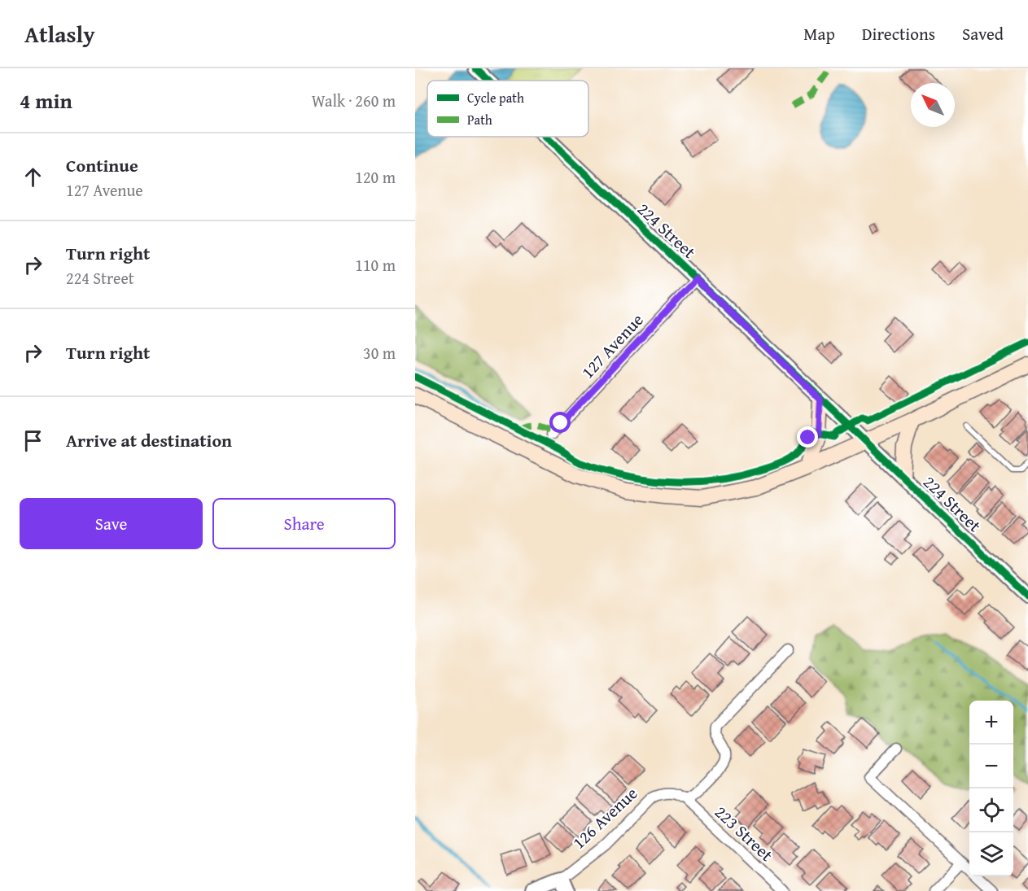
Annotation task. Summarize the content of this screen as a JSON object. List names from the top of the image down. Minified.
{"streets":{"street":["224 Street","127 Avenue","126 Avenue","223 Street"]},"crossings":[["224 Street","127 Avenue"],["126 Avenue","223 Street"]],"legend":["Cycle path","Path"],"north":"top left","page":{"header":"Atlasly","nav":["Map","Directions","Saved"],"heading":["4 min","Walk · 260 m"],"list":[["Continue","127 Avenue","120 m"],["Turn right","224 Street","110 m"],["Turn right","30 m"],"Arrive at destination"],"buttons":["Save","Share"],"map_buttons":["+","−"]}}
